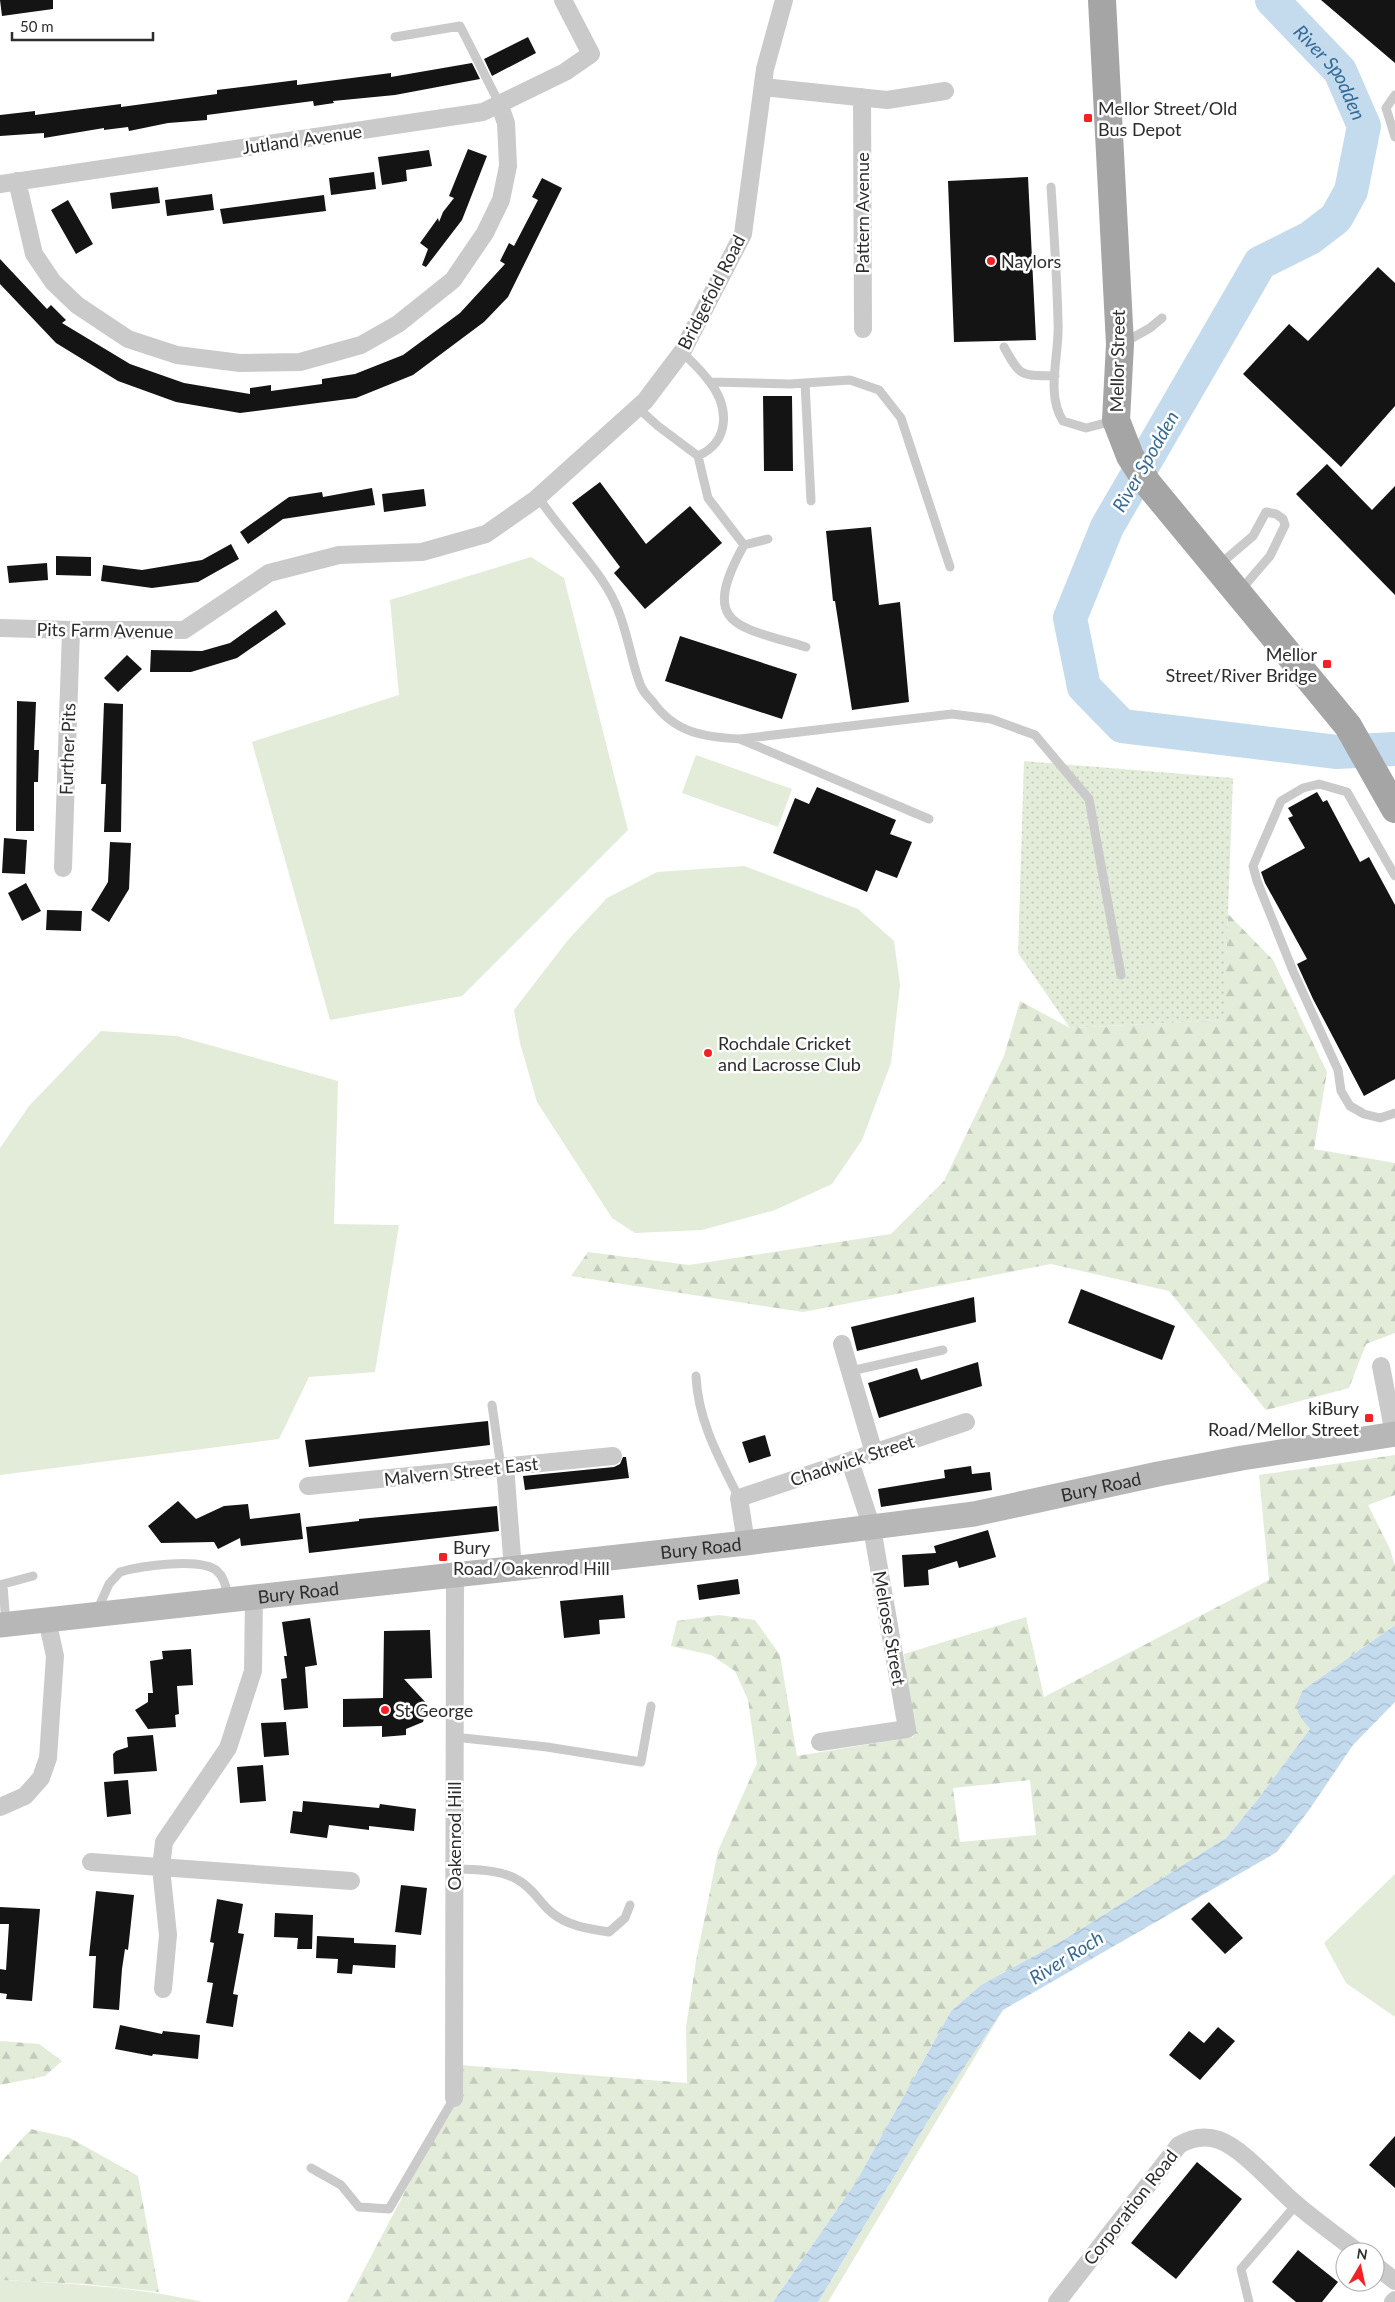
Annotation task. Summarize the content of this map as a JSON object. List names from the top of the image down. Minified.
{"streets":{"main road":["Mellor Street","Bury Road"],"street":["Jutland Avenue","Pattern Avenue","Bridgefold Road","Pits Farm Avenue","Further Pits","Chadwick Street","Malvern Street East","Melrose Street","Oakenrod Hill","Corporation Road"]},"crossings":[["Bridgefold Road","Pits Farm Avenue"],["Pits Farm Avenue","Further Pits"],["Chadwick Street","Melrose Street"],["Bury Road","Melrose Street"],["Bury Road","Oakenrod Hill"]],"water":["River Spodden","River Roch"],"places":{"transit":["Mellor Street/Old Bus Depot","Mellor Street/River Bridge","kiBury Road/Mellor Street","Bury Road/Oakenrod Hill"],"other":["Naylors","Rochdale Cricket and Lacrosse Club","St George"]},"scale_bar":"50 m","north":"top"}
